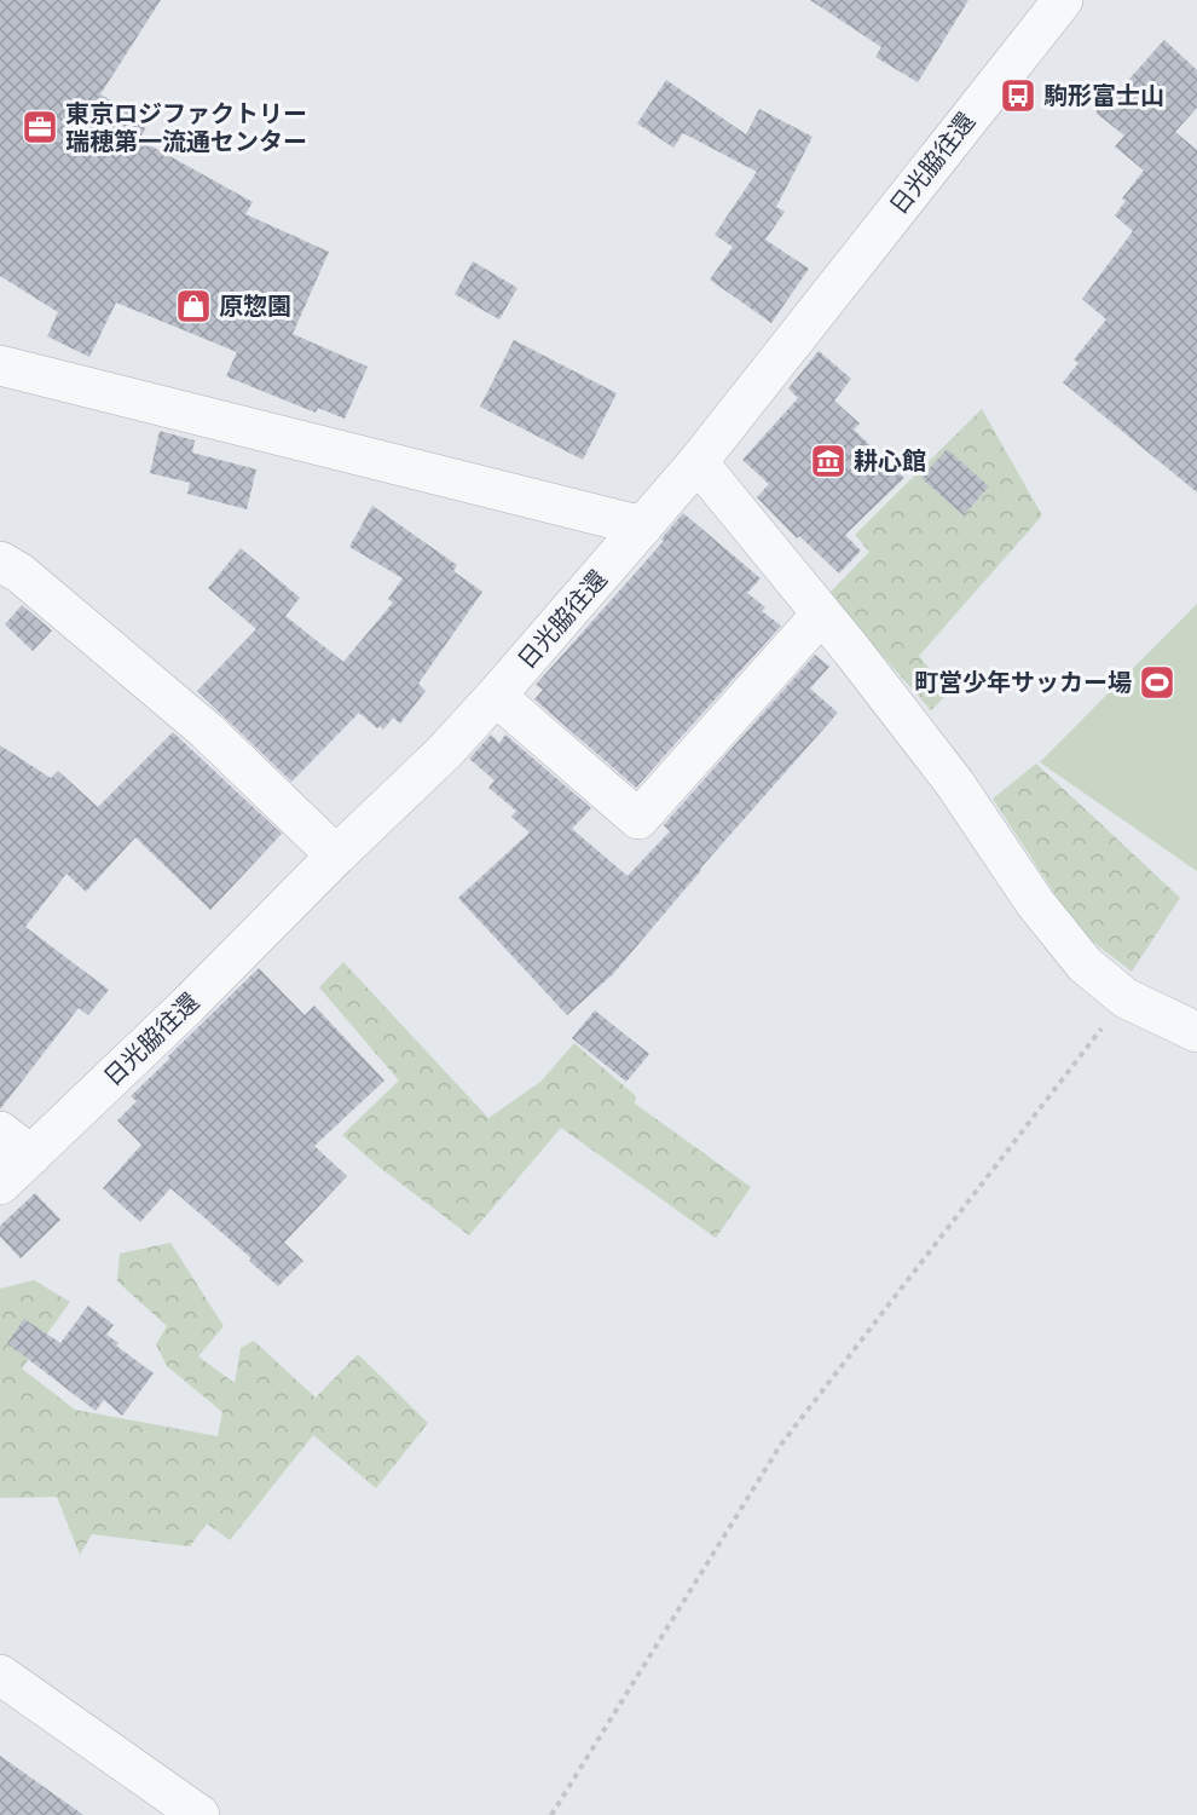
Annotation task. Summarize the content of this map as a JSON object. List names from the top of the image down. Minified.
{"streets":{"street":["日光脇往還"]},"places":{"bus stop":["駒形富士山"],"office":["東京ロジファクトリー 瑞穂第一流通センター"],"shop":["原惣園"],"museum":["耕心館"],"sports":["町営少年サッカー場"]}}
